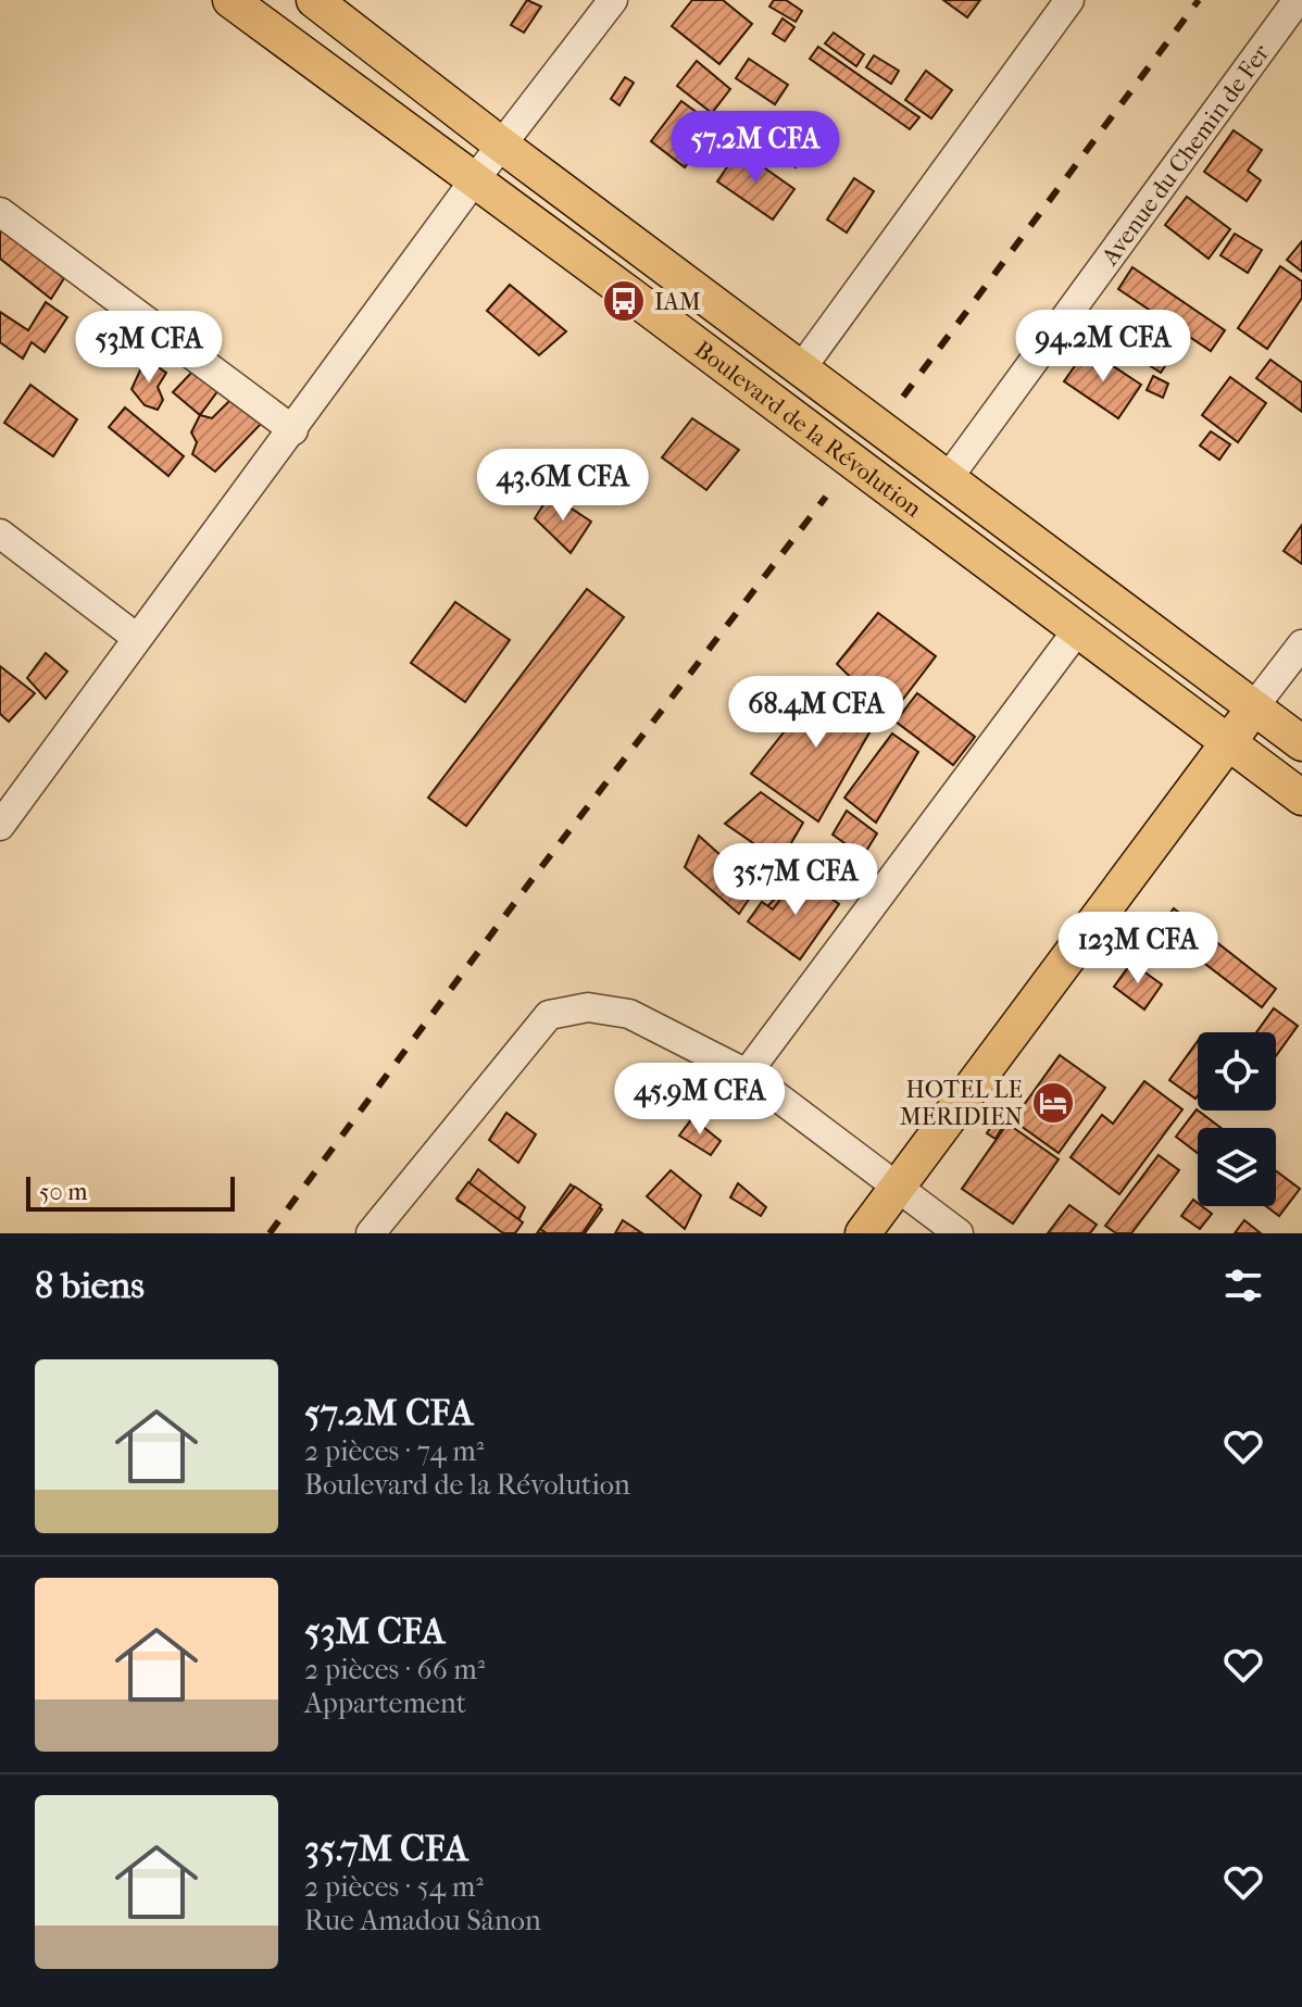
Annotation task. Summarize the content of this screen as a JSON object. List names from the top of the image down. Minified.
{"streets":{"main road":["Boulevard de la Révolution"],"street":["Avenue du Chemin de Fer"]},"crossings":[["Avenue du Chemin de Fer","Boulevard de la Révolution"]],"places":{"bus stop":["IAM"],"hotel":["HOTEL LE MERIDIEN"]},"scale_bar":"50 m","page":{"price":["57.2M CFA","94.2M CFA","53M CFA","43.6M CFA","68.4M CFA","35.7M CFA","123M CFA","45.9M CFA"],"scale":"50 m","heading":"8 biens","list":[{"name":"57.2M CFA","note":"2 pièces · 74 m² · Boulevard de la Révolution"},{"name":"53M CFA","note":"2 pièces · 66 m² · Appartement"},{"name":"35.7M CFA","note":"2 pièces · 54 m² · Rue Amadou Sânon"}]}}
